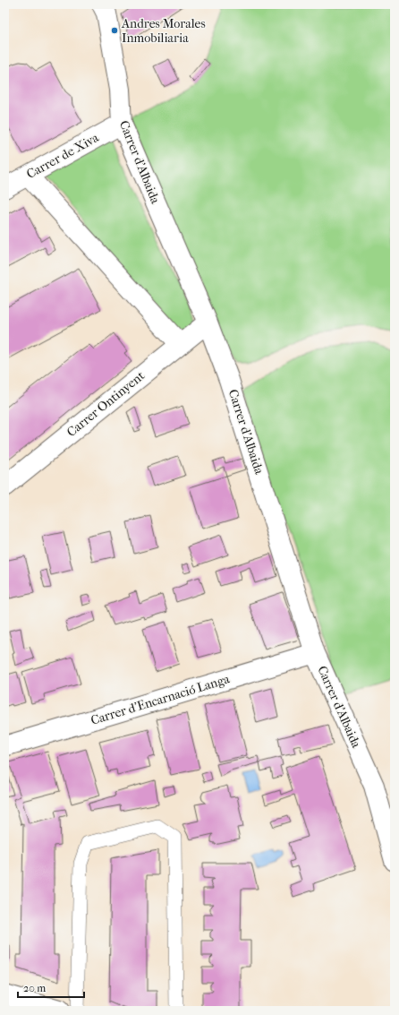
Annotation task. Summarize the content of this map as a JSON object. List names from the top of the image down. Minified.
{"streets":{"street":["Carrer de Xiva","Carrer d'Albaida","Carrer Ontinyent","Carrer d'Encarnació Langa"]},"crossings":[["Carrer de Xiva","Carrer d'Albaida"],["Carrer d'Albaida","Carrer Ontinyent"],["Carrer d'Albaida","Carrer d'Encarnació Langa"]],"places":["Andres Morales Inmobiliaria"],"scale_bar":"20 m"}
